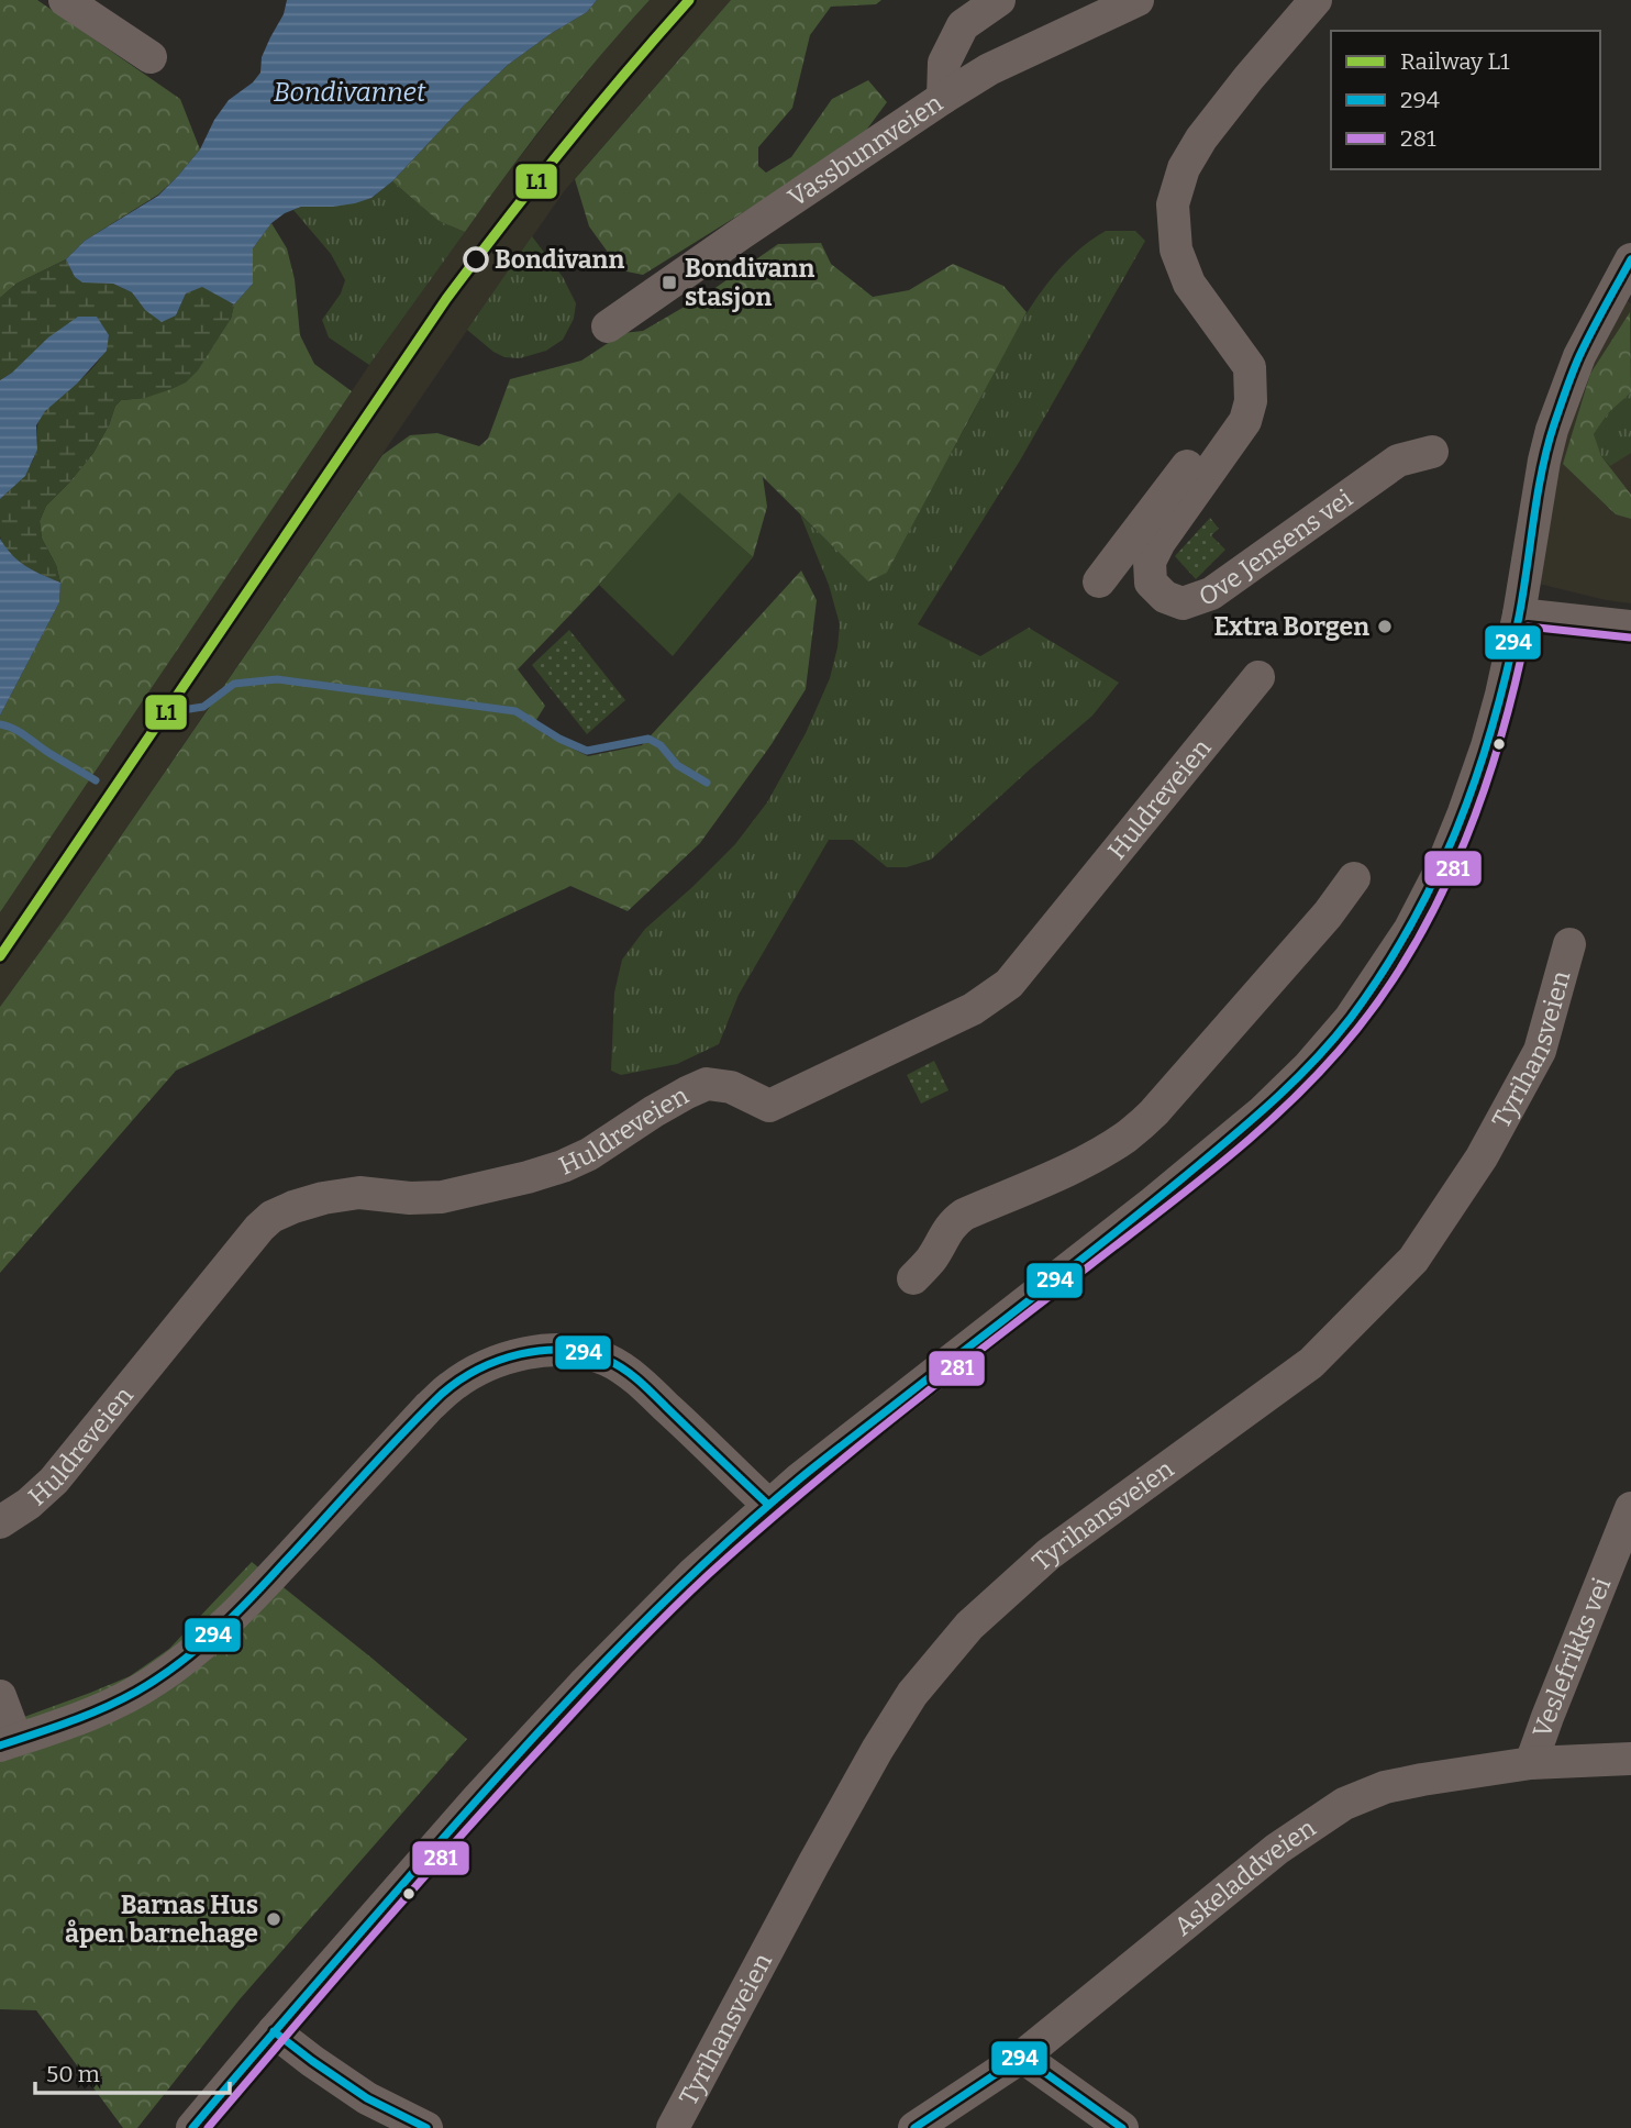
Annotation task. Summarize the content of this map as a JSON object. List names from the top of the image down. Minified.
{"streets":{"street":["Vassbunnveien","Ove Jensens vei","Huldreveien","Tyrihansveien","Veslefrikks vei","Askeladdveien"]},"crossings":[["Veslefrikks vei","Askeladdveien"]],"water":["Bondivannet"],"places":{"other":["Bondivann","Extra Borgen","Barnas Hus åpen barnehage"],"transit":["Bondivann stasjon"]},"lines":["rail line L1","transit line 294","transit line 281"],"legend":["Railway L1","294","281"],"scale_bar":"50 m"}
